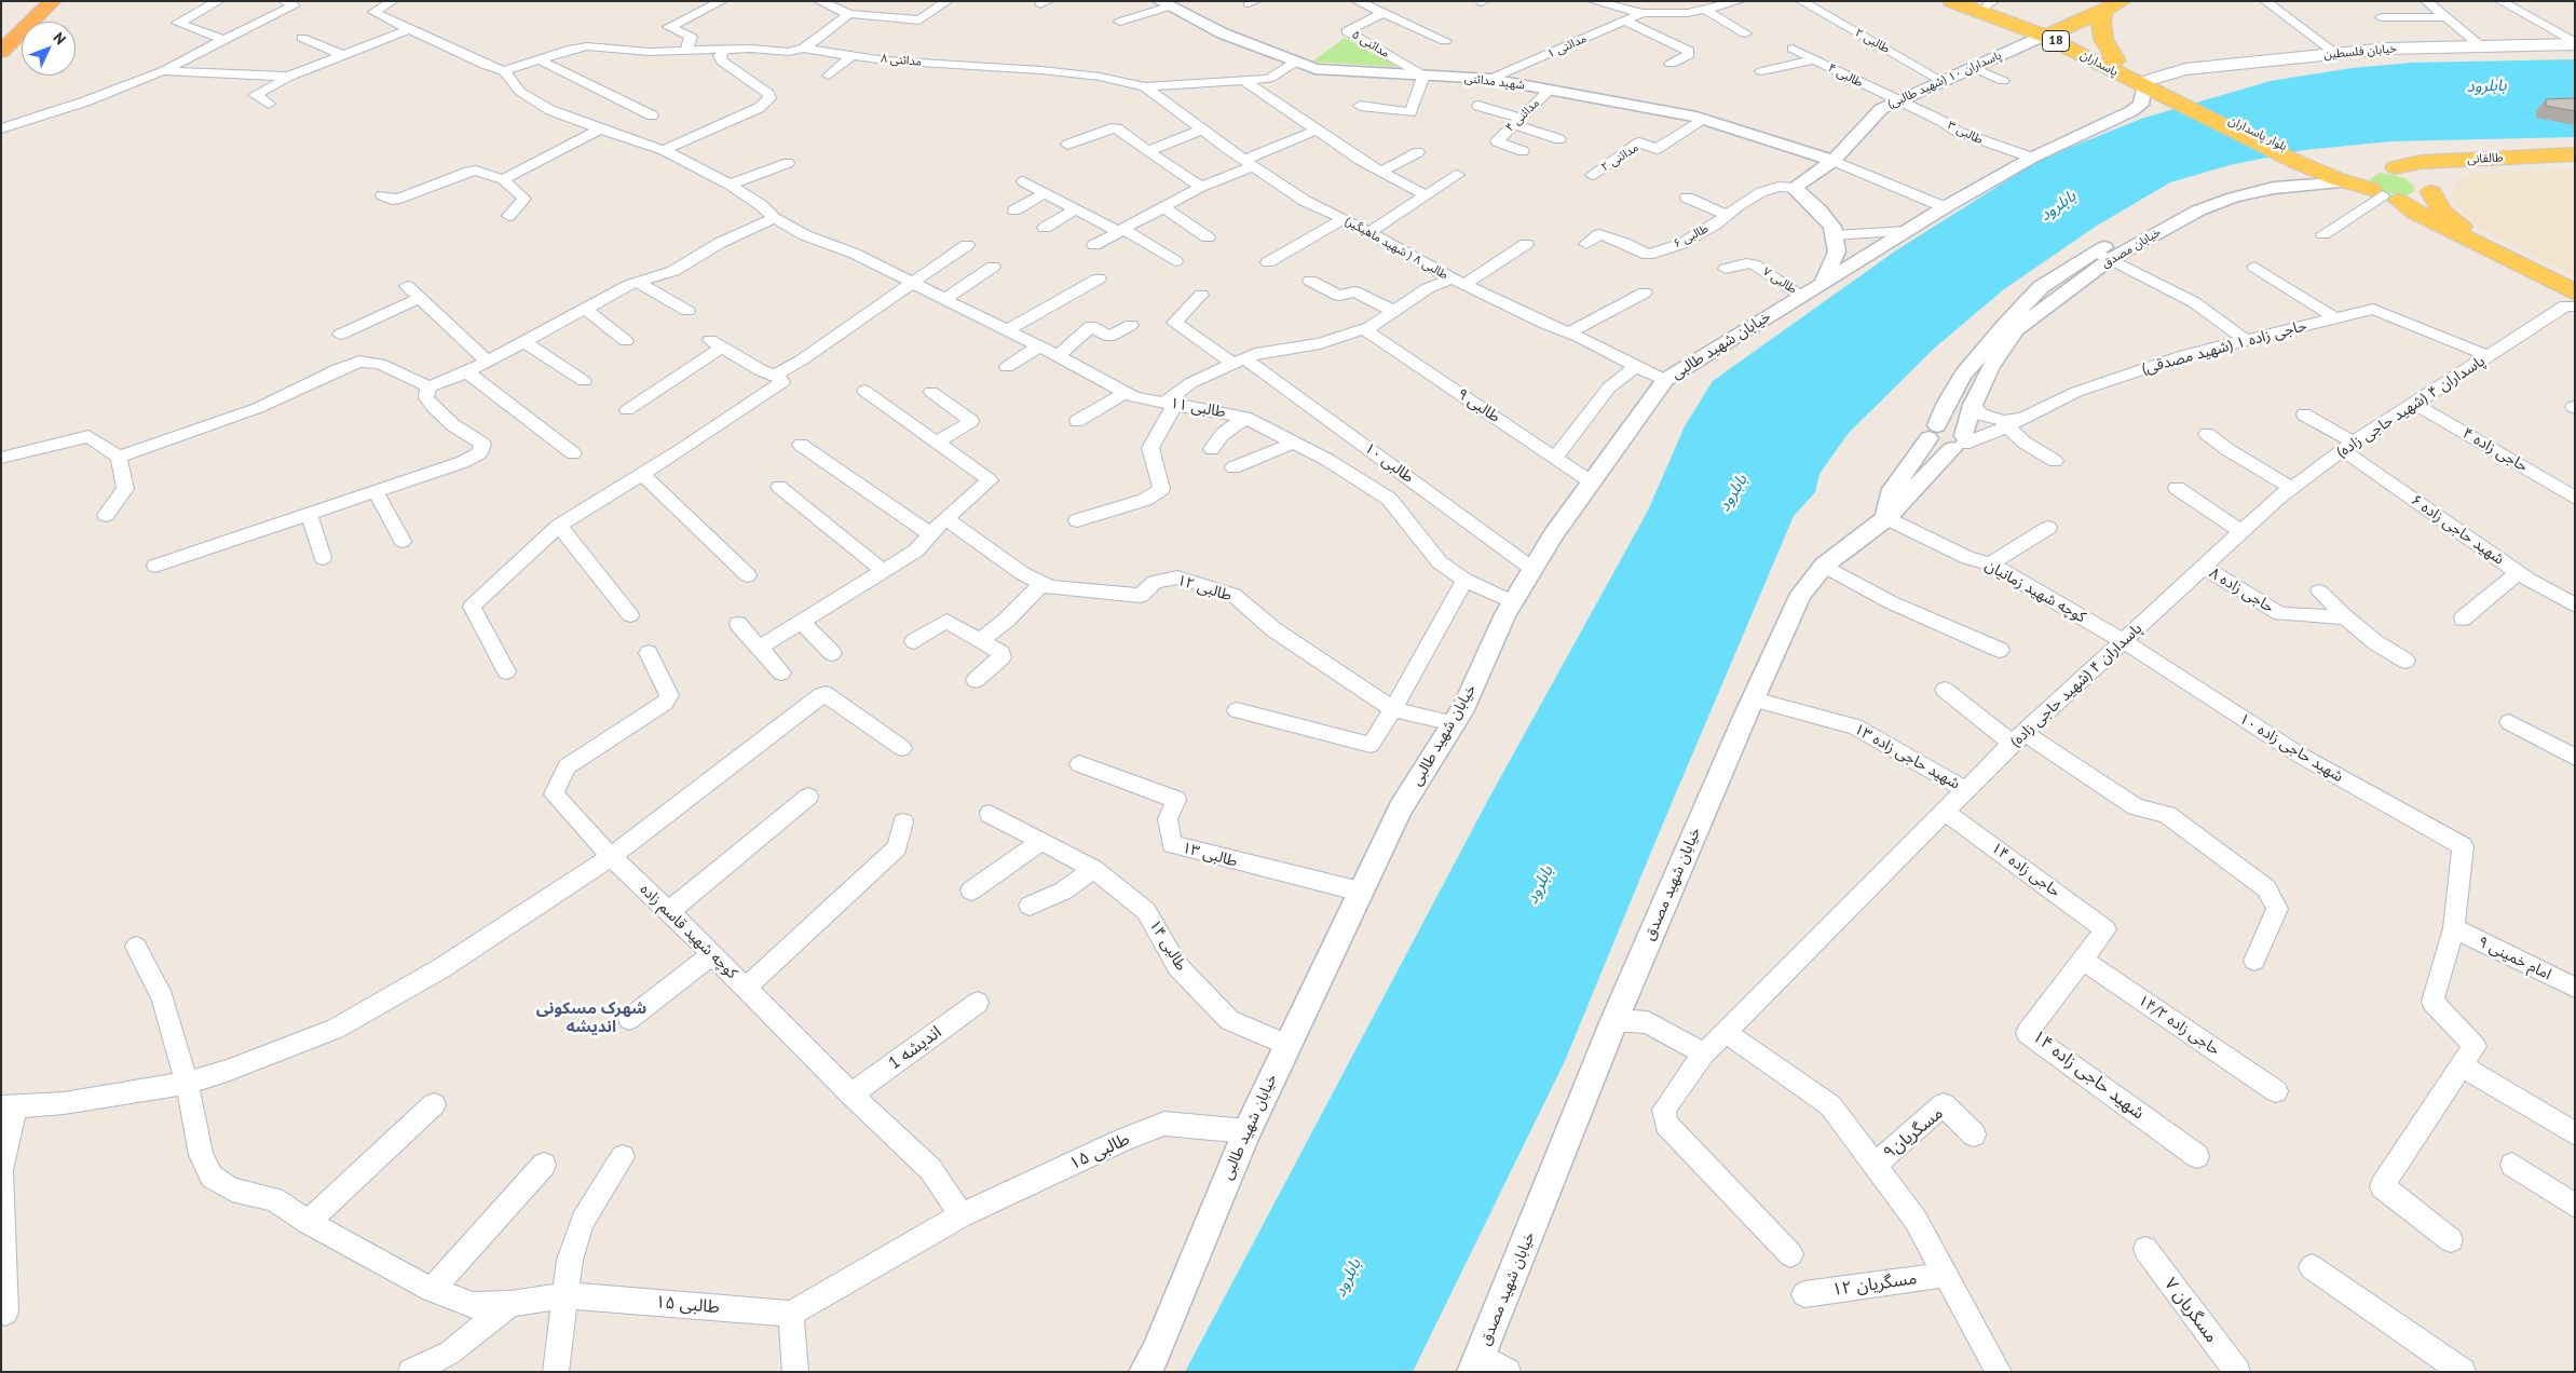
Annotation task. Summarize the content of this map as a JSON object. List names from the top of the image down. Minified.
{"streets":{"main road":["18","خیابان فلسطین","پاسداران","بلوار پاسداران","طالقانی"],"street":["طالبی ۲","مدائنی ۵","مدائنی ۱","مدائنی ۸","طالبی ۴","پاسداران ۱۰ (شهید طالبی)","شهید مدائنی","مدائنی ۴","طالبی ۳","مدائنی ۲","طالبی ۶","طالبی ۸ ( شهید ماهیگیر)","خیابان مصدق","طالبی ۷","خیابان شهید طالبی","حاجی زاده ۱ (شهید مصدقی)","طالبی ۹","پاسداران ۴ (شهید حاجی زاده)","طالبی ۱۱","حاجی زاده ۴","طالبی ۱۰","شهید حاجی زاده ۶","طالبی ۱۲","حاجی زاده ۸","کوچه شهید زمانیان","شهید حاجی زاده ۱۰","شهید حاجی زاده ۱۳","طالبی ۱۳","حاجی زاده ۱۴","خیابان شهید مصدق","کوچه شهید قاسم زاده","طالبی ۱۴","امام خمینی ۹","حاجی زاده ۱۴/۲","اندیشه 1","شهید حاجی زاده ۱۴","مسگریان۹","طالبی ۱۵","مسگریان ۱۲","مسگریان ۷"]},"crossings":[["طالبی ۲","پاسداران ۱۰ (شهید طالبی)"],["مدائنی ۵","شهید مدائنی"],["مدائنی ۱","شهید مدائنی"],["خیابان فلسطین","پاسداران"],["خیابان فلسطین","بلوار پاسداران"],["خیابان فلسطین","خیابان شهید طالبی"],["مدائنی ۸","شهید مدائنی"],["مدائنی ۸","طالبی ۸ ( شهید ماهیگیر)"],["مدائنی ۸","طالبی ۱۱"],["پاسداران","پاسداران ۱۰ (شهید طالبی)"],["پاسداران","بلوار پاسداران"],["پاسداران","خیابان شهید طالبی"],["طالبی ۴","پاسداران ۱۰ (شهید طالبی)"],["طالبی ۴","طالبی ۳"],["پاسداران ۱۰ (شهید طالبی)","شهید مدائنی"],["پاسداران ۱۰ (شهید طالبی)","طالبی ۳"],["شهید مدائنی","مدائنی ۴"],["شهید مدائنی","مدائنی ۲"],["طالبی ۳","خیابان شهید طالبی"],["بلوار پاسداران","طالقانی"],["بلوار پاسداران","خیابان مصدق"],["بلوار پاسداران","خیابان شهید طالبی"],["بلوار پاسداران","پاسداران ۴ (شهید حاجی زاده)"],["طالبی ۸ ( شهید ماهیگیر)","خیابان شهید طالبی"],["خیابان مصدق","حاجی زاده ۱ (شهید مصدقی)"],["خیابان مصدق","کوچه شهید زمانیان"],["خیابان مصدق","خیابان شهید مصدق"],["طالبی ۷","خیابان شهید طالبی"],["خیابان شهید طالبی","طالبی ۹"],["خیابان شهید طالبی","طالبی ۱۱"],["خیابان شهید طالبی","طالبی ۱۰"],["خیابان شهید طالبی","طالبی ۱۲"],["خیابان شهید طالبی","طالبی ۱۳"],["خیابان شهید طالبی","طالبی ۱۴"],["خیابان شهید طالبی","طالبی ۱۵"],["حاجی زاده ۱ (شهید مصدقی)","پاسداران ۴ (شهید حاجی زاده)"],["حاجی زاده ۱ (شهید مصدقی)","خیابان شهید مصدق"],["پاسداران ۴ (شهید حاجی زاده)","حاجی زاده ۴"],["پاسداران ۴ (شهید حاجی زاده)","شهید حاجی زاده ۶"],["پاسداران ۴ (شهید حاجی زاده)","حاجی زاده ۸"],["پاسداران ۴ (شهید حاجی زاده)","کوچه شهید زمانیان"],["پاسداران ۴ (شهید حاجی زاده)","شهید حاجی زاده ۱۰"],["پاسداران ۴ (شهید حاجی زاده)","شهید حاجی زاده ۱۳"],["پاسداران ۴ (شهید حاجی زاده)","حاجی زاده ۱۴"],["کوچه شهید زمانیان","شهید حاجی زاده ۱۰"],["کوچه شهید زمانیان","خیابان شهید مصدق"],["شهید حاجی زاده ۱۰","امام خمینی ۹"],["شهید حاجی زاده ۱۳","خیابان شهید مصدق"],["حاجی زاده ۱۴","شهید حاجی زاده ۱۴"],["کوچه شهید قاسم زاده","اندیشه 1"],["کوچه شهید قاسم زاده","طالبی ۱۵"],["حاجی زاده ۱۴/۲","شهید حاجی زاده ۱۴"]],"districts":["شهرک مسکونی اندیشه"],"water":["بابلرود"],"north":"top right"}
